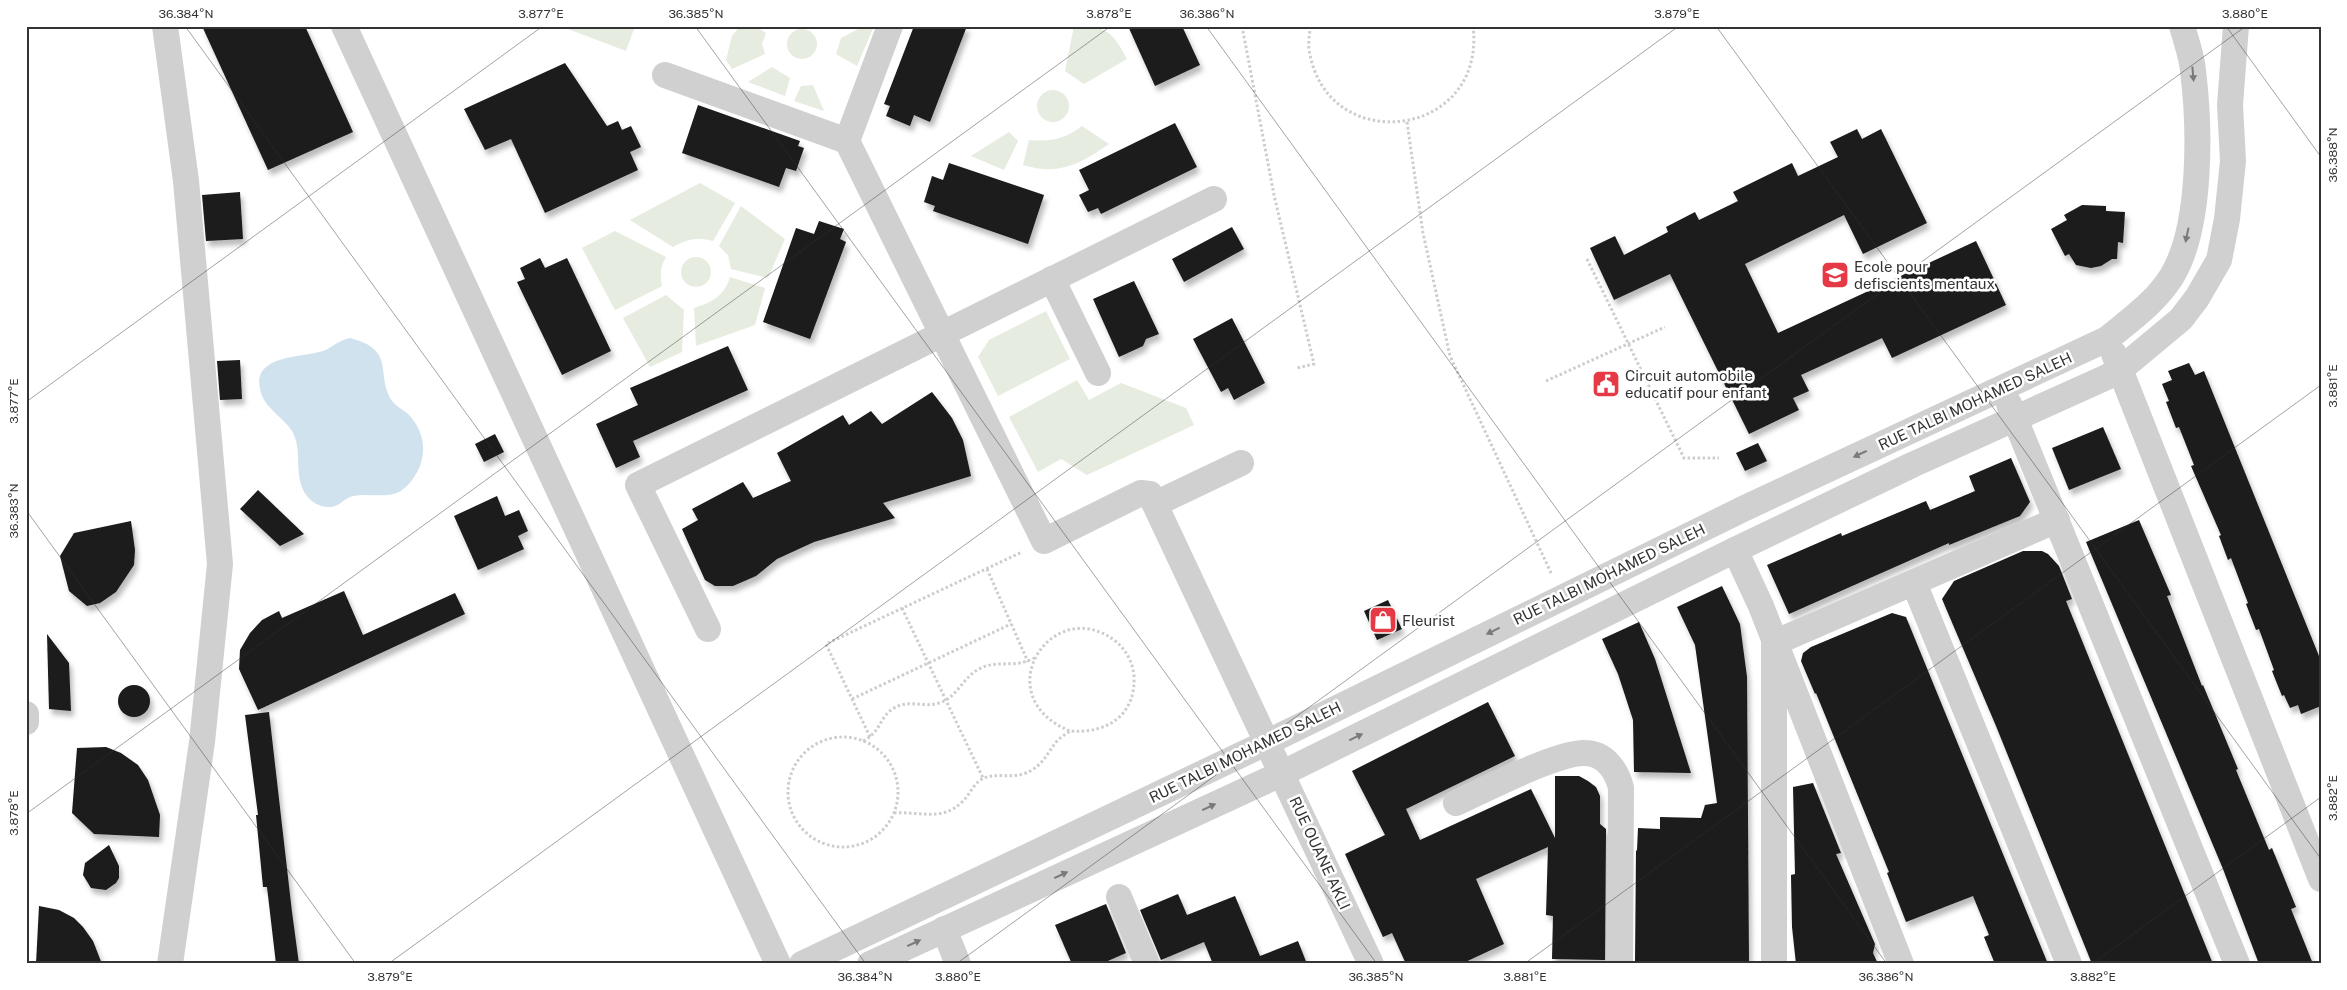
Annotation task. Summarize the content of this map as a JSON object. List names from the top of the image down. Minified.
{"streets":{"street":["RUE TALBI MOHAMED SALEH","RUE OUANE AKLI"]},"crossings":[["RUE TALBI MOHAMED SALEH","RUE OUANE AKLI"]],"places":{"school or university":["Ecole pour defiscients mentaux"],"public building":["Circuit automobile educatif pour enfant"],"shop":["Fleurist"]},"coordinates":["36.384°N","3.877°E","36.385°N","3.878°E","36.386°N","3.879°E","3.880°E","36.388°N","3.881°E","36.383°N","3.882°E"]}
